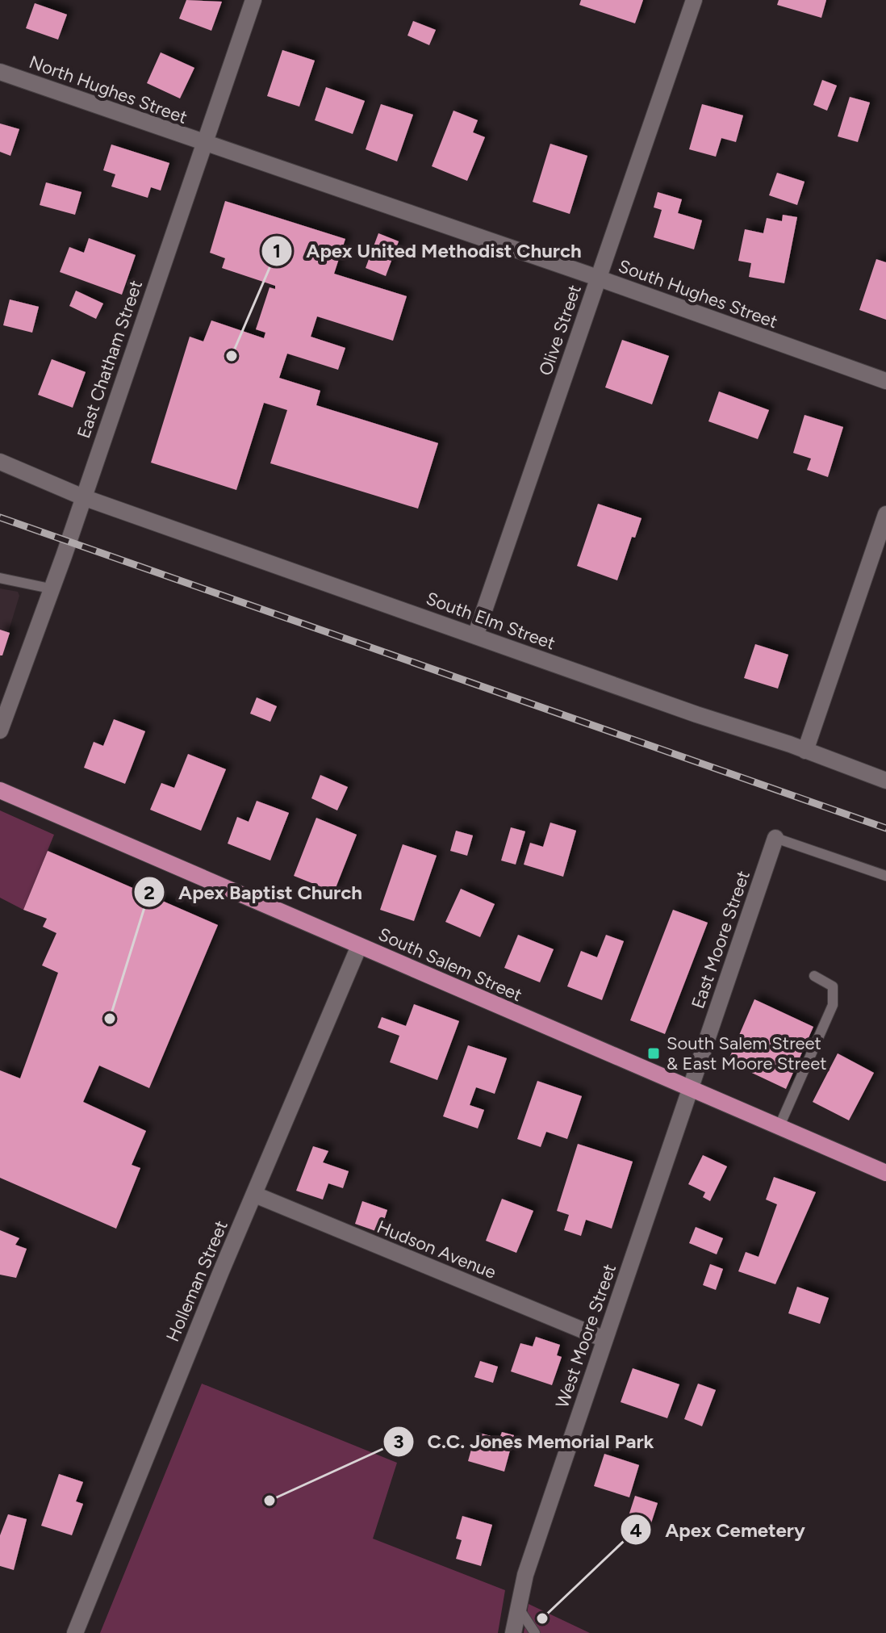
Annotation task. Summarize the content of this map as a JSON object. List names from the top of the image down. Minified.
{"streets":{"main road":["South Salem Street"],"street":["North Hughes Street","South Hughes Street","Olive Street","East Chatham Street","South Elm Street","East Moore Street","Hudson Avenue","Holleman Street","West Moore Street"]},"crossings":[["North Hughes Street","South Hughes Street"],["North Hughes Street","East Chatham Street"],["South Hughes Street","Olive Street"],["South Hughes Street","East Chatham Street"],["Olive Street","South Elm Street"],["East Chatham Street","South Elm Street"],["East Moore Street","South Salem Street"],["East Moore Street","West Moore Street"],["South Salem Street","Holleman Street"],["South Salem Street","West Moore Street"],["Hudson Avenue","Holleman Street"],["Hudson Avenue","West Moore Street"]],"places":{"other":["Apex United Methodist Church","Apex Baptist Church","C.C. Jones Memorial Park","Apex Cemetery"],"transit":["South Salem Street & East Moore Street"]}}
